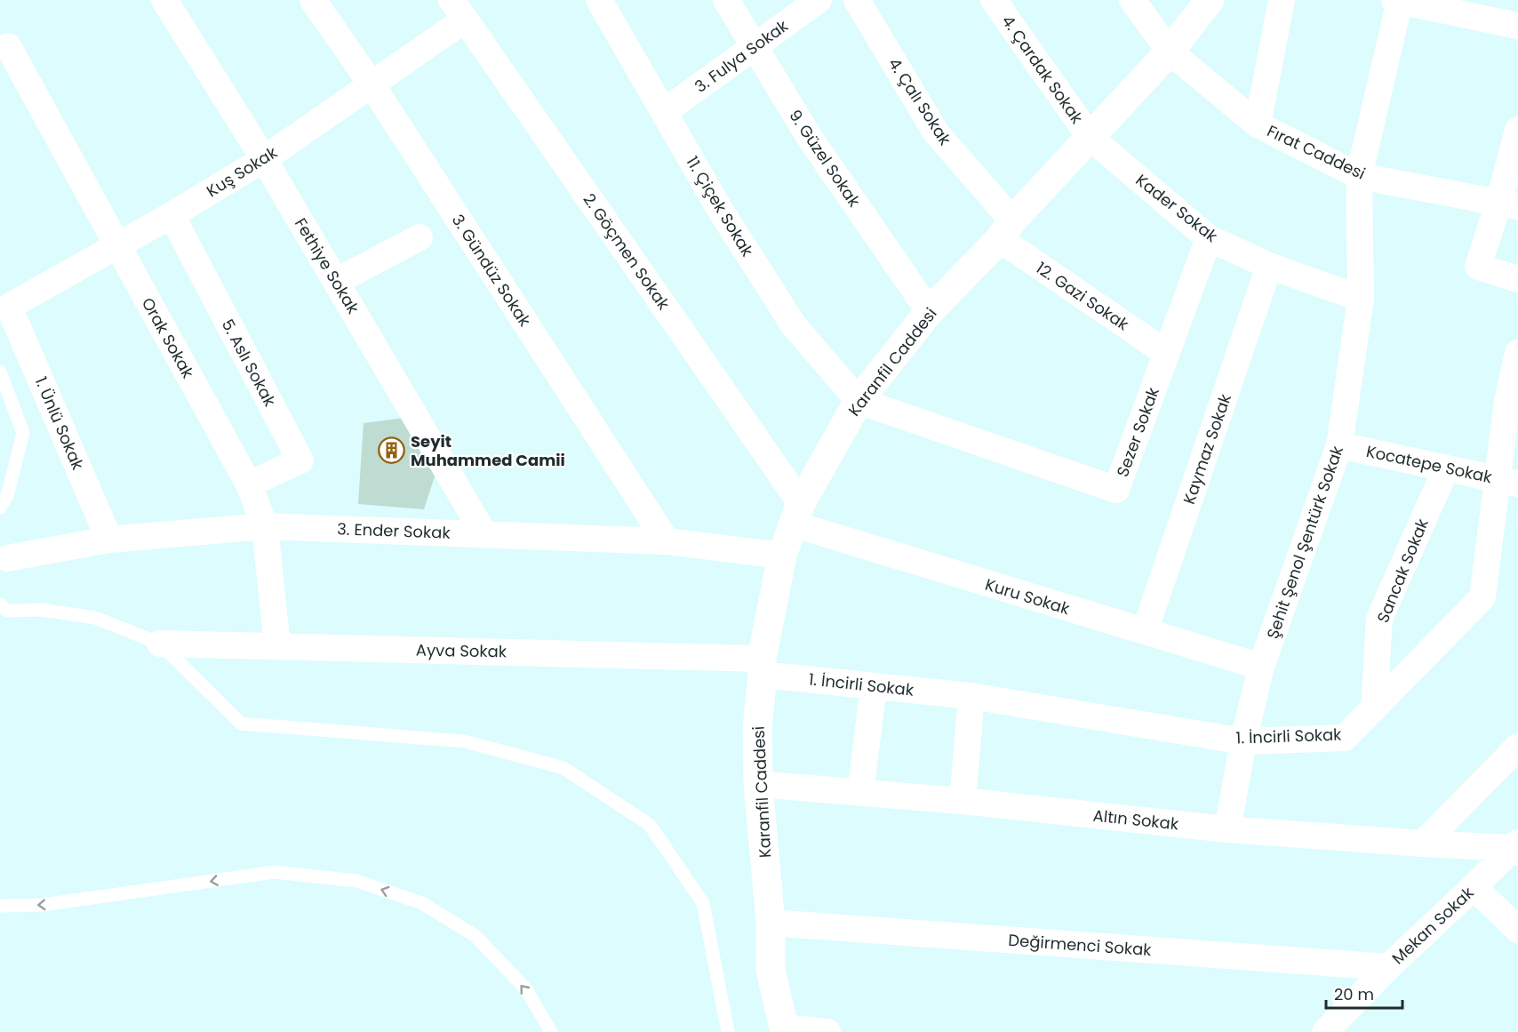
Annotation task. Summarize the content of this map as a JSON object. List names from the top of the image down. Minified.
{"streets":{"street":["3. Fulya Sokak","4. Çardak Sokak","4. Çalı Sokak","Fırat Caddesi","9. Güzel Sokak","Kuş Sokak","11. Çiçek Sokak","Kader Sokak","2. Göçmen Sokak","Fethiye Sokak","3. Gündüz Sokak","12. Gazi Sokak","Orak Sokak","Karanfil Caddesi","5. Aslı Sokak","1. Ünlü Sokak","Sezer Sokak","Kaymaz Sokak","Kocatepe Sokak","3. Ender Sokak","Şehit Şenol Şentürk Sokak","Sancak Sokak","Kuru Sokak","Ayva Sokak","1. İncirli Sokak","Altın Sokak","Mekan Sokak","Değirmenci Sokak"]},"crossings":[["3. Fulya Sokak","9. Güzel Sokak"],["3. Fulya Sokak","11. Çiçek Sokak"],["4. Çardak Sokak","Kader Sokak"],["4. Çardak Sokak","Karanfil Caddesi"],["4. Çalı Sokak","12. Gazi Sokak"],["4. Çalı Sokak","Karanfil Caddesi"],["Fırat Caddesi","Karanfil Caddesi"],["Fırat Caddesi","Şehit Şenol Şentürk Sokak"],["9. Güzel Sokak","Karanfil Caddesi"],["Kuş Sokak","2. Göçmen Sokak"],["Kuş Sokak","Fethiye Sokak"],["Kuş Sokak","3. Gündüz Sokak"],["Kuş Sokak","Orak Sokak"],["Kuş Sokak","5. Aslı Sokak"],["Kuş Sokak","1. Ünlü Sokak"],["11. Çiçek Sokak","Karanfil Caddesi"],["11. Çiçek Sokak","Sezer Sokak"],["Kader Sokak","Karanfil Caddesi"],["Kader Sokak","Sezer Sokak"],["Kader Sokak","Kaymaz Sokak"],["Kader Sokak","Şehit Şenol Şentürk Sokak"],["2. Göçmen Sokak","Karanfil Caddesi"],["2. Göçmen Sokak","Kuru Sokak"],["Fethiye Sokak","3. Ender Sokak"],["3. Gündüz Sokak","3. Ender Sokak"],["12. Gazi Sokak","Karanfil Caddesi"],["12. Gazi Sokak","Sezer Sokak"],["Orak Sokak","5. Aslı Sokak"],["Orak Sokak","3. Ender Sokak"],["Orak Sokak","Ayva Sokak"],["Karanfil Caddesi","Sezer Sokak"],["Karanfil Caddesi","3. Ender Sokak"],["Karanfil Caddesi","Kuru Sokak"],["Karanfil Caddesi","Ayva Sokak"],["Karanfil Caddesi","1. İncirli Sokak"],["Karanfil Caddesi","Altın Sokak"],["Karanfil Caddesi","Değirmenci Sokak"],["1. Ünlü Sokak","3. Ender Sokak"],["Kaymaz Sokak","Kuru Sokak"],["Kocatepe Sokak","Şehit Şenol Şentürk Sokak"],["Kocatepe Sokak","Sancak Sokak"],["Kocatepe Sokak","1. İncirli Sokak"],["Şehit Şenol Şentürk Sokak","Kuru Sokak"],["Şehit Şenol Şentürk Sokak","1. İncirli Sokak"],["Şehit Şenol Şentürk Sokak","Altın Sokak"],["Sancak Sokak","1. İncirli Sokak"],["Ayva Sokak","1. İncirli Sokak"],["Altın Sokak","Mekan Sokak"],["Mekan Sokak","Değirmenci Sokak"]],"places":{"building":["Seyit Muhammed Camii"]},"scale_bar":"20 m"}
